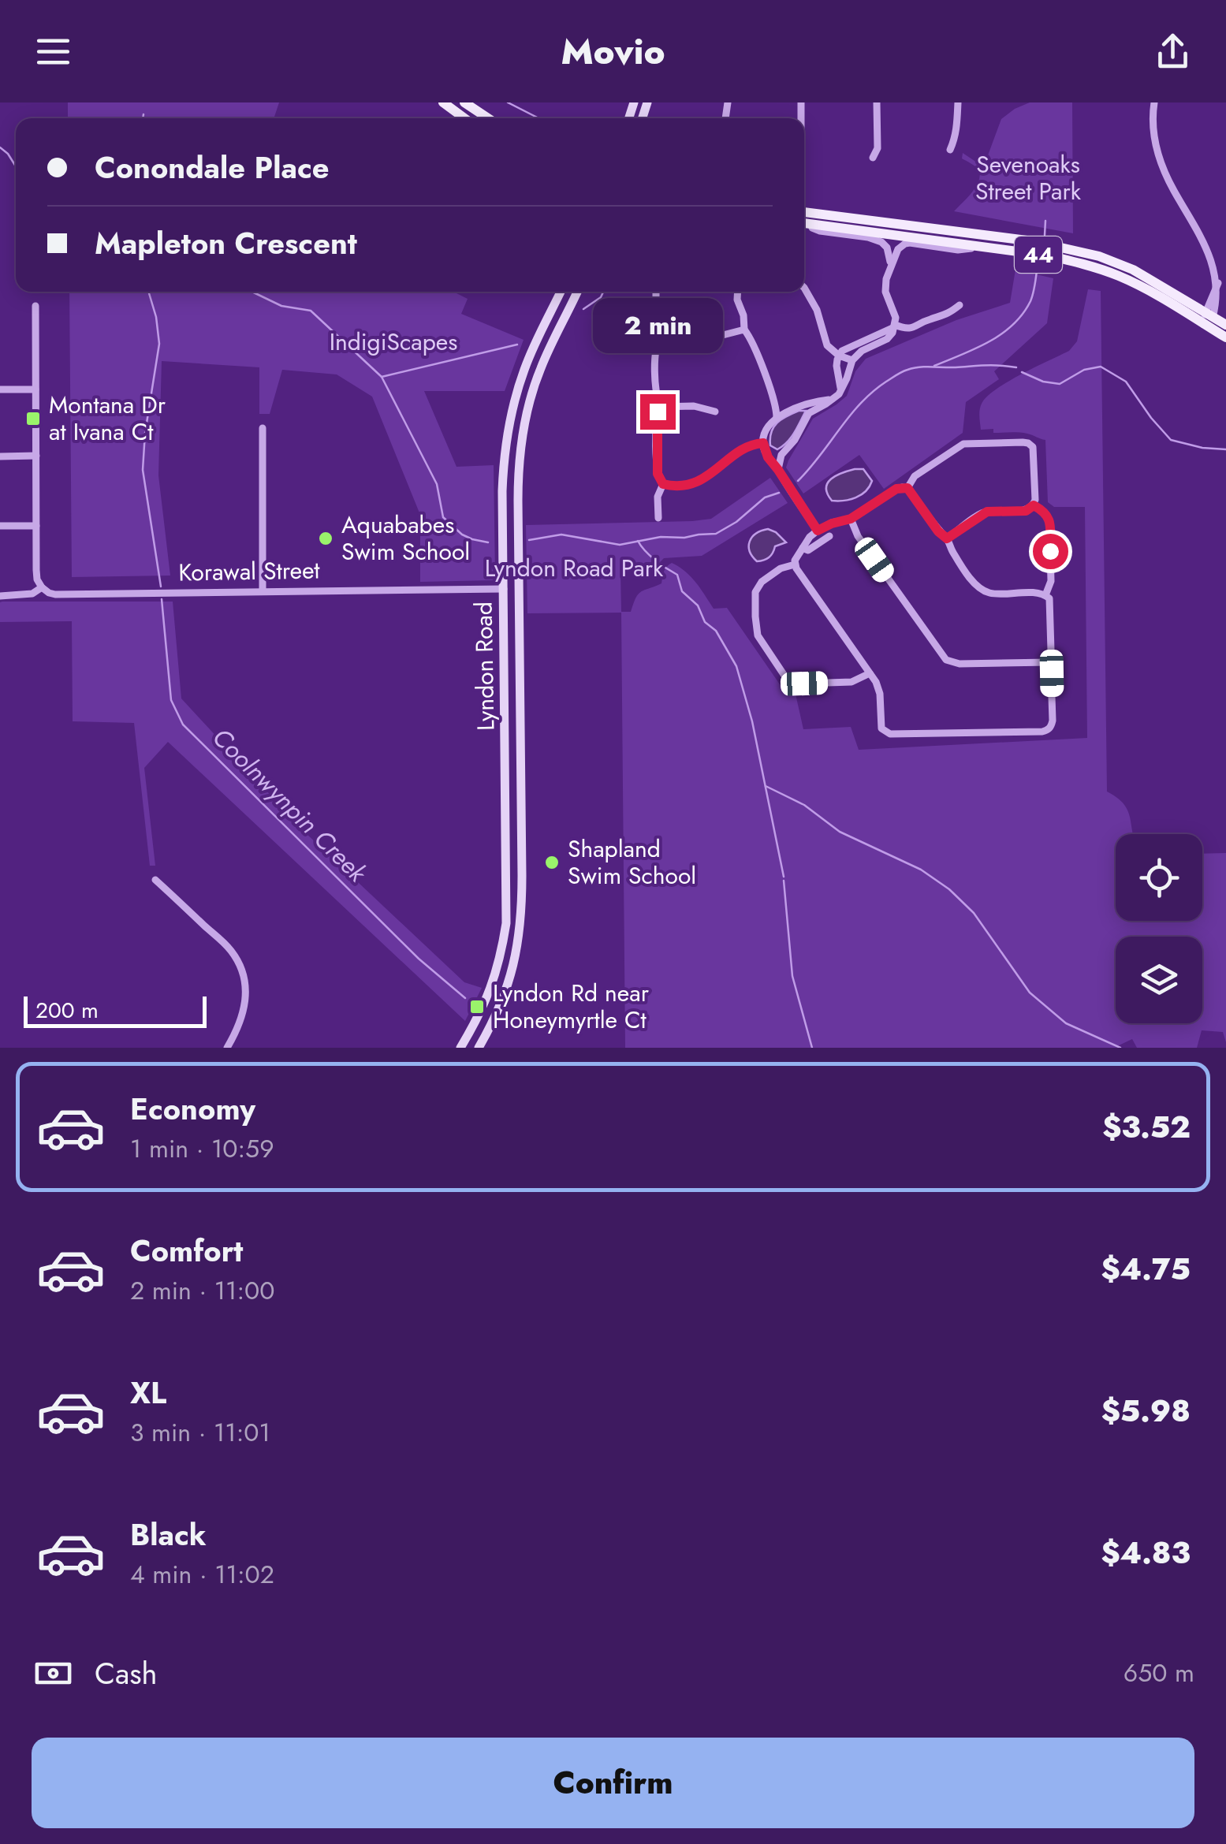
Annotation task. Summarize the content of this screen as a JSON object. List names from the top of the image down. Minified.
{"streets":{"main road":["44","Lyndon Road"],"street":["Korawal Street"]},"crossings":[["Korawal Street","Lyndon Road"]],"water":["Coolnwynpin Creek"],"parks":["Sevenoaks Street Park","IndigiScapes","Lyndon Road Park"],"places":{"transit":["Montana Dr at Ivana Ct","Lyndon Rd near Honeymyrtle Ct"],"other":["Aquababes Swim School","Shapland Swim School"]},"scale_bar":"200 m","page":{"header":"Movio","banner":["Conondale Place","Mapleton Crescent"],"bubble":"2 min","scale":"200 m","list":[{"name":"Economy","note":"1 min · 10:59","value":"$3.52"},{"name":"Comfort","note":"2 min · 11:00","value":"$4.75"},{"name":"XL","note":"3 min · 11:01","value":"$5.98"},{"name":"Black","note":"4 min · 11:02","value":"$4.83"}],"pay":["Cash","650 m"],"buttons":"Confirm"}}
